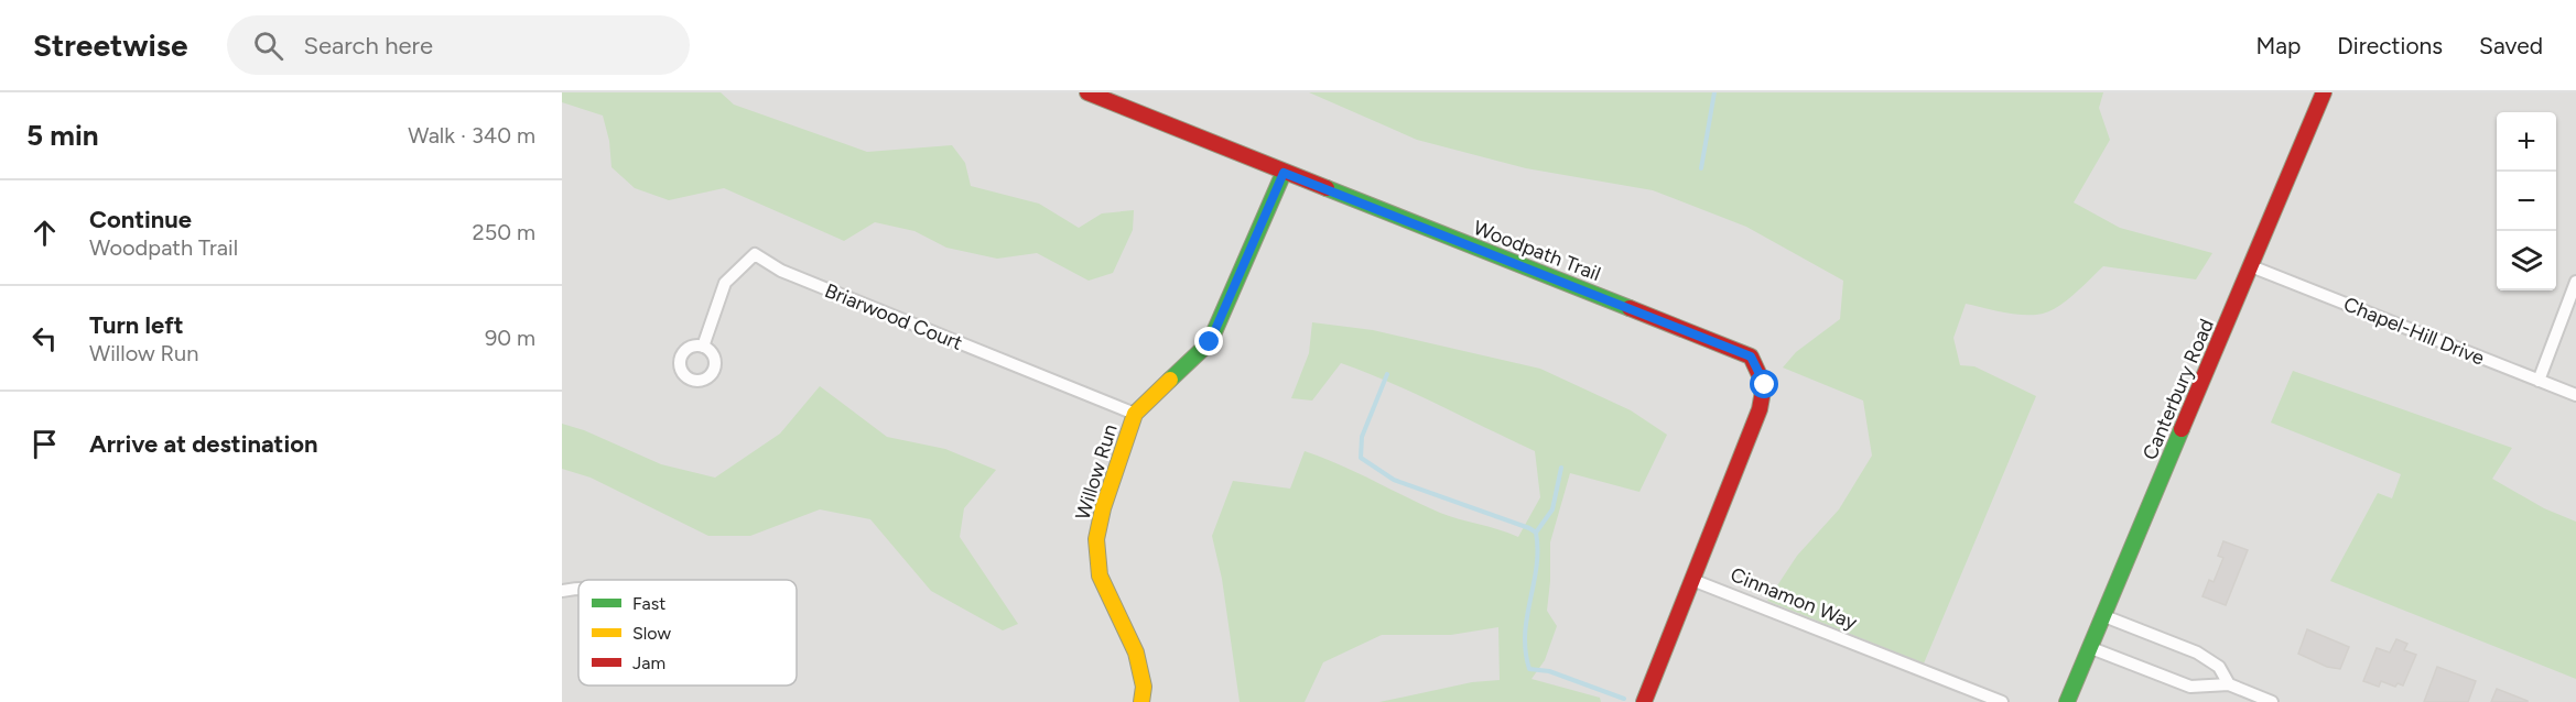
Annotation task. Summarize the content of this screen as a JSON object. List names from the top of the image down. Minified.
{"streets":{"street":["Woodpath Trail","Briarwood Court","Chapel-Hill Drive","Canterbury Road","Willow Run","Cinnamon Way"]},"crossings":[["Woodpath Trail","Willow Run"],["Woodpath Trail","Cinnamon Way"],["Briarwood Court","Willow Run"],["Chapel-Hill Drive","Canterbury Road"]],"legend":["Fast","Slow","Jam"],"page":{"header":"Streetwise","search":"Search here","nav":["Map","Directions","Saved"],"heading":["5 min","Walk · 340 m"],"map_buttons":["+","−"],"list":[["Continue","Woodpath Trail","250 m"],["Turn left","Willow Run","90 m"],"Arrive at destination"]}}
